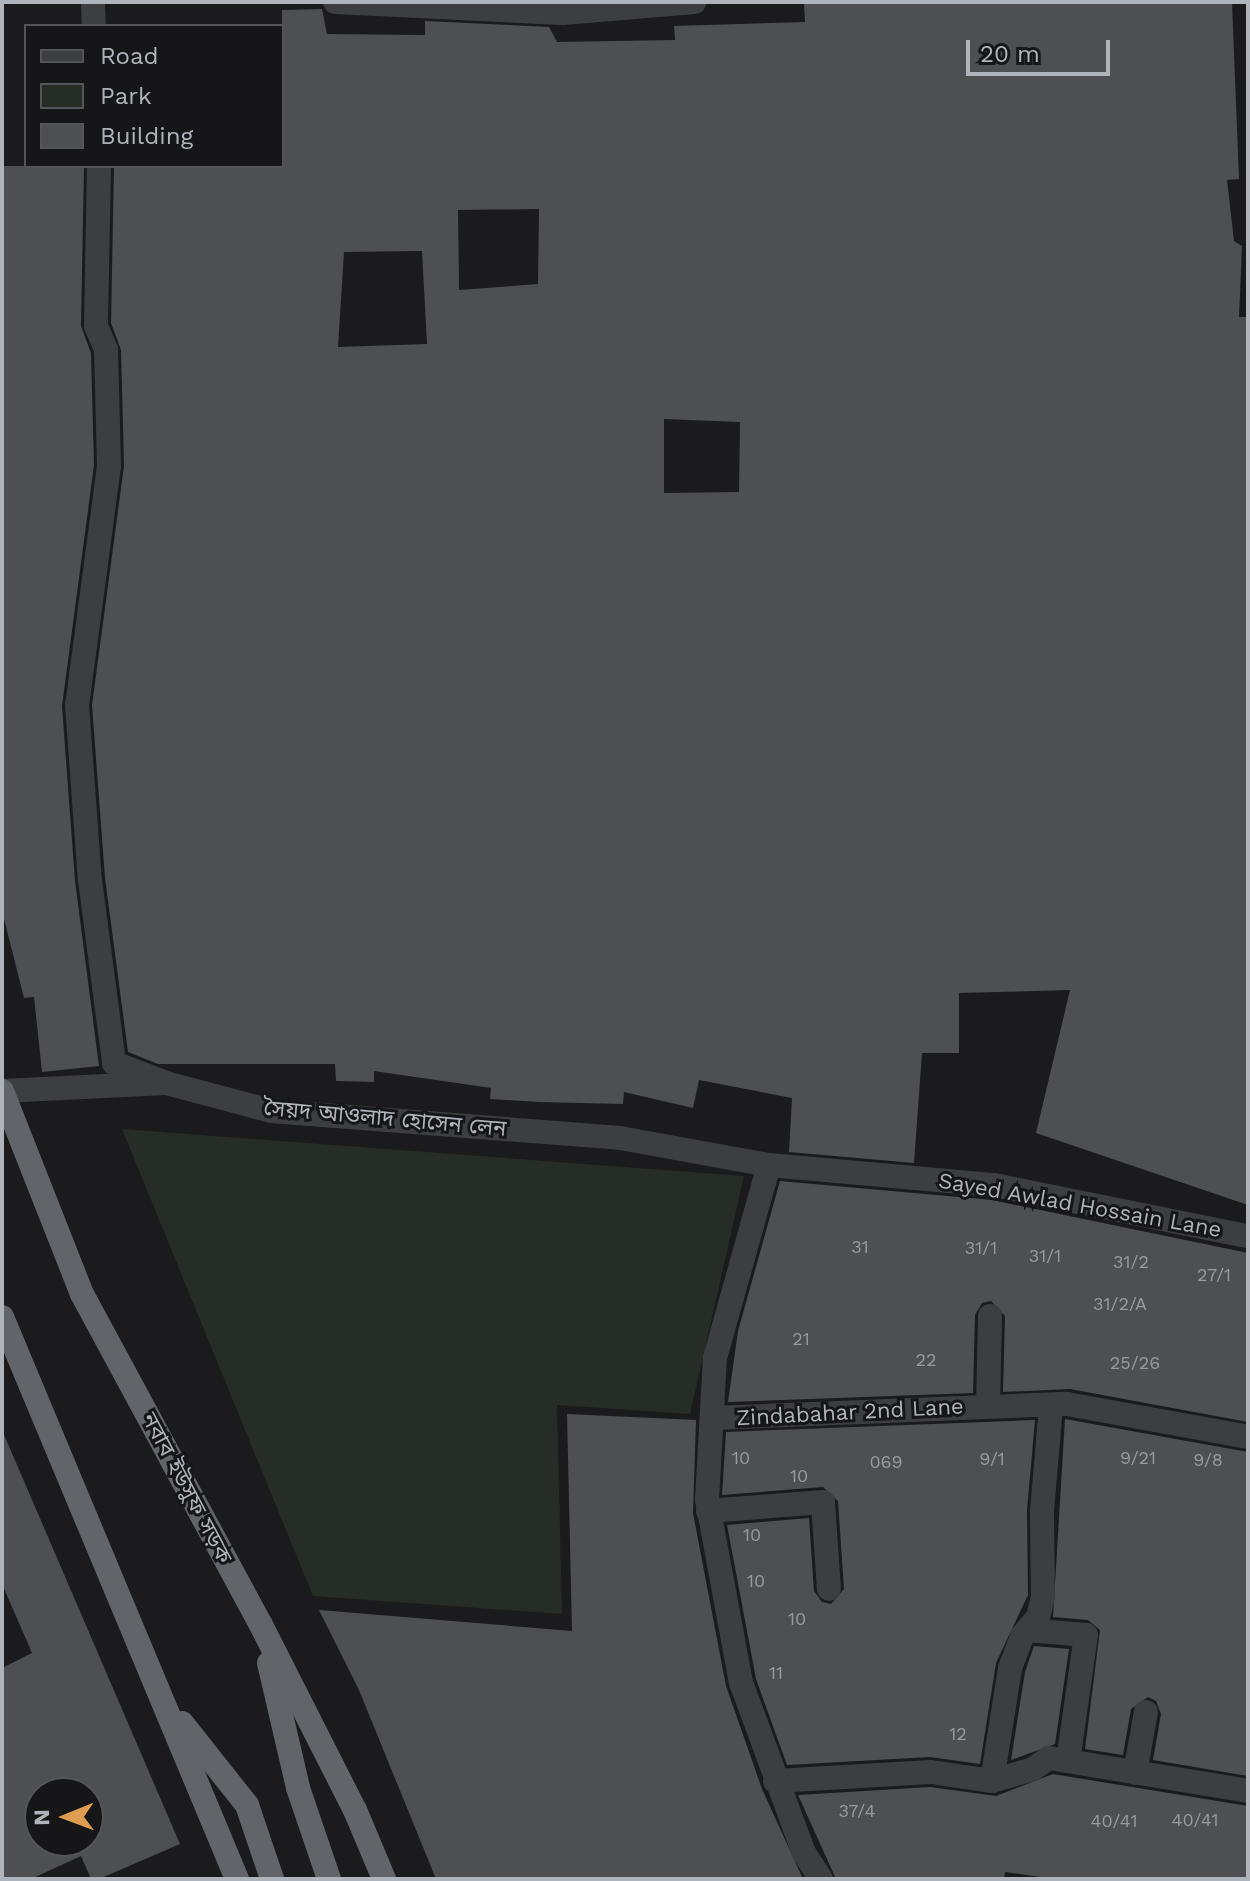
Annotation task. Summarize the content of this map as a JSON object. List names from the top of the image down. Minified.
{"streets":{"highway":["নবাব ইউসুফ সড়ক"],"street":["সৈয়দ আওলাদ হোসেন লেন","Sayed Awlad Hossain Lane","Zindabahar 2nd Lane"]},"crossings":[["সৈয়দ আওলাদ হোসেন লেন","Sayed Awlad Hossain Lane"],["সৈয়দ আওলাদ হোসেন লেন","Zindabahar 2nd Lane"],["সৈয়দ আওলাদ হোসেন লেন","নবাব ইউসুফ সড়ক"],["Sayed Awlad Hossain Lane","Zindabahar 2nd Lane"]],"house_numbers":["31","31/1","31/1","31/2","27/1","31/2/A","21","22","25/26","10","9/21","9/1","9/8","069","10","10","10","10","11","12","37/4","40/41","40/41"],"legend":["Road","Park","Building"],"scale_bar":"20 m","north":"left"}
